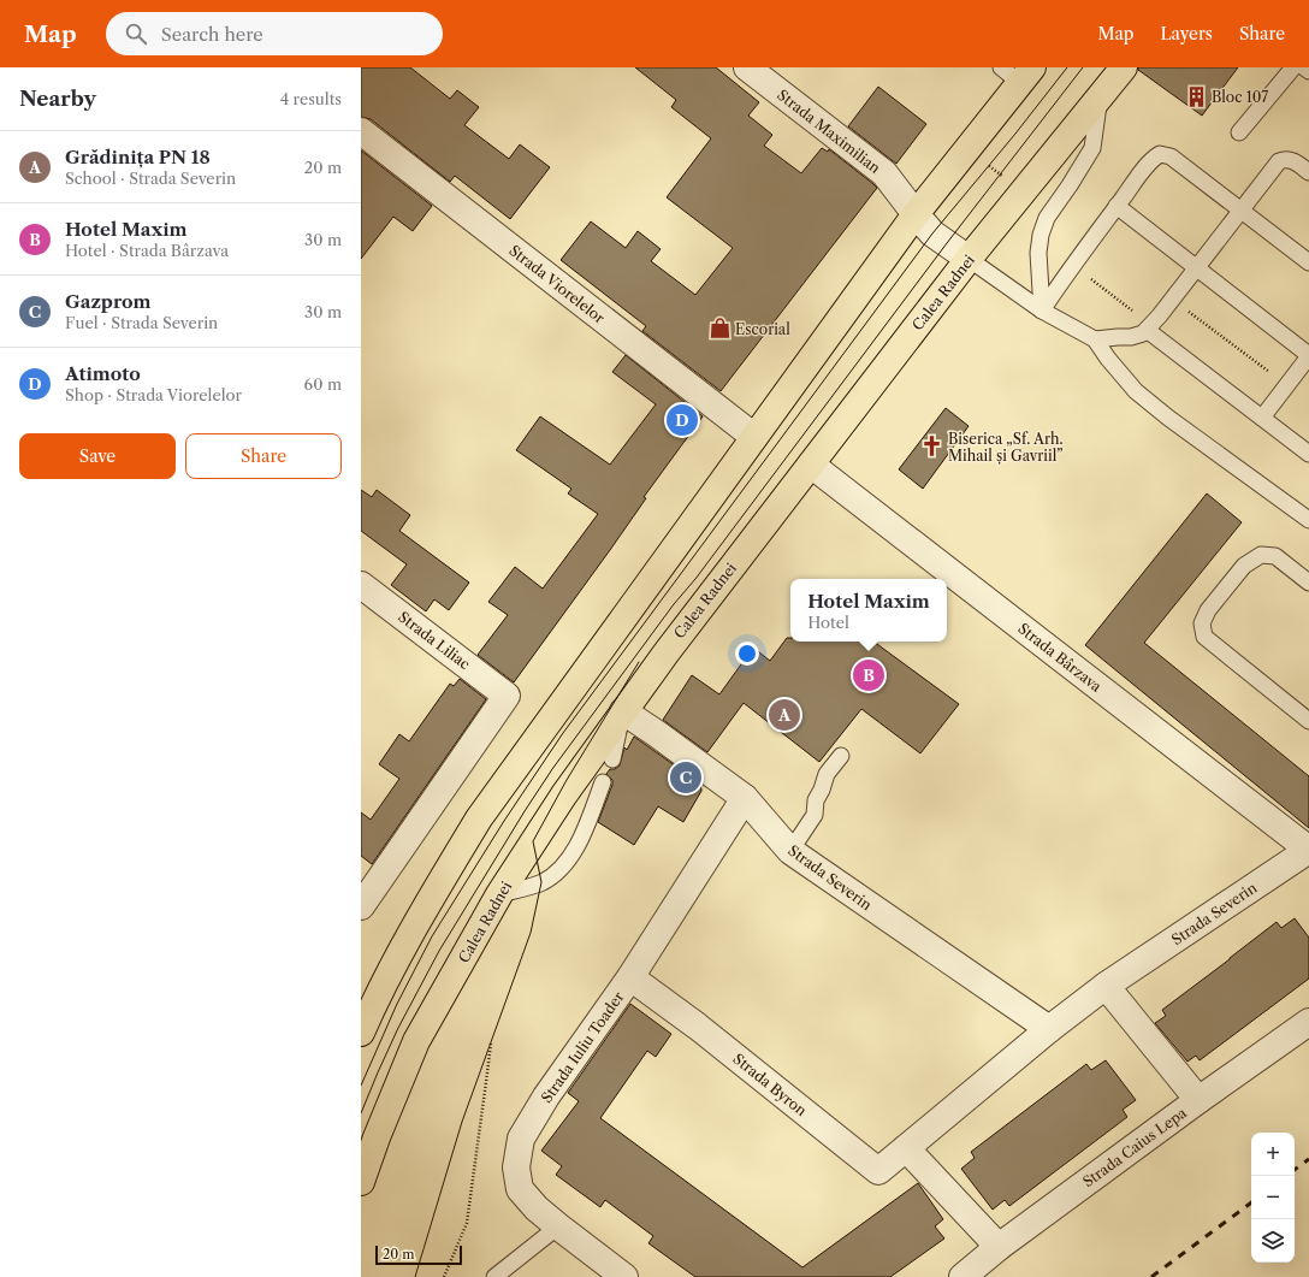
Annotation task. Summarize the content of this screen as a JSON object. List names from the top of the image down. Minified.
{"streets":{"main road":["Calea Radnei"],"street":["Strada Maximilian","Strada Viorelelor","Strada Liliac","Strada Bârzava","Strada Severin","Strada Iuliu Toader","Strada Byron","Strada Caius Lepa"]},"crossings":[["Strada Maximilian","Calea Radnei"],["Calea Radnei","Strada Bârzava"],["Calea Radnei","Strada Severin"],["Strada Bârzava","Strada Severin"],["Strada Severin","Strada Iuliu Toader"],["Strada Severin","Strada Byron"],["Strada Iuliu Toader","Strada Byron"]],"places":{"building":["Bloc 107"],"shop":["Escorial"],"church":["Biserica „Sf. Arh. Mihail și Gavriil”"]},"scale_bar":"20 m","page":{"header":"Map","search":"Search here","nav":["Map","Layers","Share"],"heading":["Nearby","4 results"],"list":[{"mark":"A","name":"Grădinița PN 18","note":"School · Strada Severin","value":"20 m"},{"mark":"B","name":"Hotel Maxim","note":"Hotel · Strada Bârzava","value":"30 m"},{"mark":"C","name":"Gazprom","note":"Fuel · Strada Severin","value":"30 m"},{"mark":"D","name":"Atimoto","note":"Shop · Strada Viorelelor","value":"60 m"}],"pins":["D","B","A","C"],"buttons":["Save","Share"],"popup":["Hotel Maxim","Hotel"],"map_buttons":["+","−"],"scale":"20 m"}}
